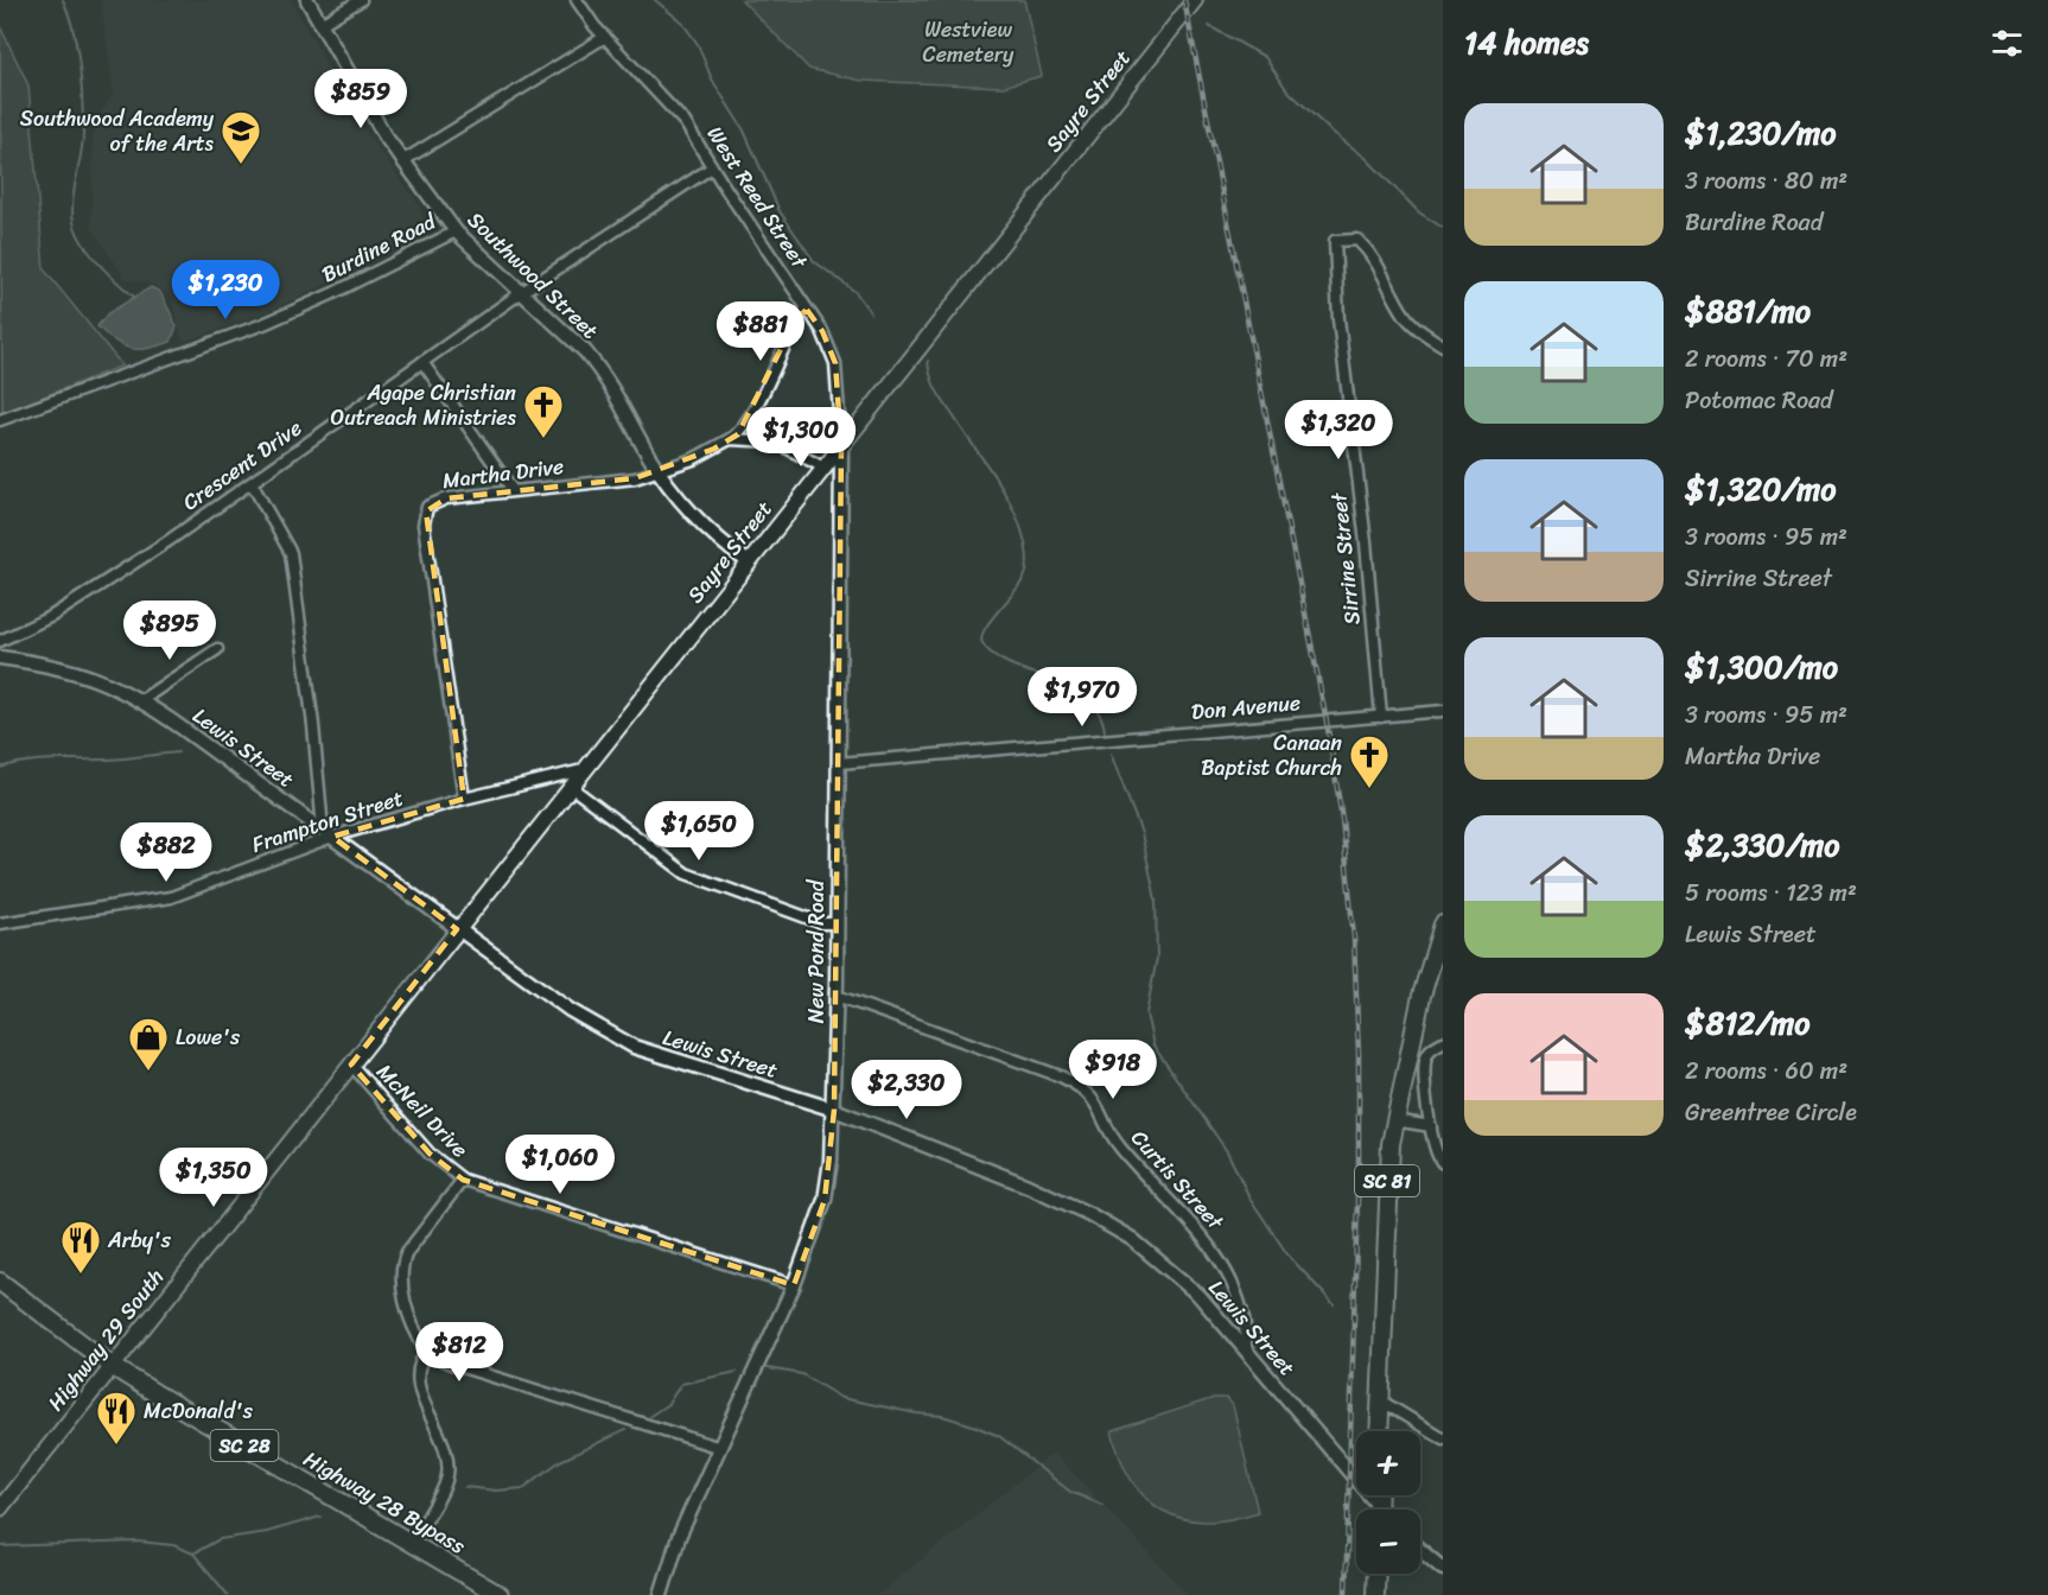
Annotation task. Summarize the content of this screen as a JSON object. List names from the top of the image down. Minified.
{"streets":{"main road":["Sayre Street","SC 81","Highway 29 South","SC 28","Highway 28 Bypass"],"street":["West Reed Street","Burdine Road","Southwood Street","Crescent Drive","Martha Drive","Sirrine Street","Don Avenue","Lewis Street","Frampton Street","New Pond Road","McNeil Drive","Curtis Street"]},"crossings":[["Sayre Street","West Reed Street"],["Sayre Street","Southwood Street"],["Sayre Street","Martha Drive"],["Sayre Street","Lewis Street"],["Sayre Street","Frampton Street"],["Sayre Street","New Pond Road"],["Sayre Street","Highway 29 South"],["West Reed Street","Crescent Drive"],["West Reed Street","New Pond Road"],["Burdine Road","Southwood Street"],["Southwood Street","Crescent Drive"],["Southwood Street","Martha Drive"],["Martha Drive","Frampton Street"],["Sirrine Street","Don Avenue"],["Don Avenue","New Pond Road"],["Lewis Street","Frampton Street"],["Lewis Street","New Pond Road"],["Lewis Street","Curtis Street"],["Lewis Street","Highway 29 South"],["New Pond Road","McNeil Drive"],["New Pond Road","Curtis Street"],["McNeil Drive","Highway 29 South"],["Highway 29 South","Highway 28 Bypass"]],"parks":["Westview Cemetery"],"places":{"school or university":["Southwood Academy of the Arts"],"church":["Agape Christian Outreach Ministries","Canaan Baptist Church"],"shop":["Lowe's"],"restaurant":["Arby's","McDonald's"]},"page":{"heading":"14 homes","price":["$859","$1,230","$881","$1,320","$1,300","$895","$1,970","$1,650","$882","$918","$2,330","$1,060","$1,350","$812"],"list":[{"name":"$1,230/mo","note":"3 rooms · 80 m² · Burdine Road"},{"name":"$881/mo","note":"2 rooms · 70 m² · Potomac Road"},{"name":"$1,320/mo","note":"3 rooms · 95 m² · Sirrine Street"},{"name":"$1,300/mo","note":"3 rooms · 95 m² · Martha Drive"},{"name":"$2,330/mo","note":"5 rooms · 123 m² · Lewis Street"},{"name":"$812/mo","note":"2 rooms · 60 m² · Greentree Circle"}],"map_buttons":["+","−"]}}
